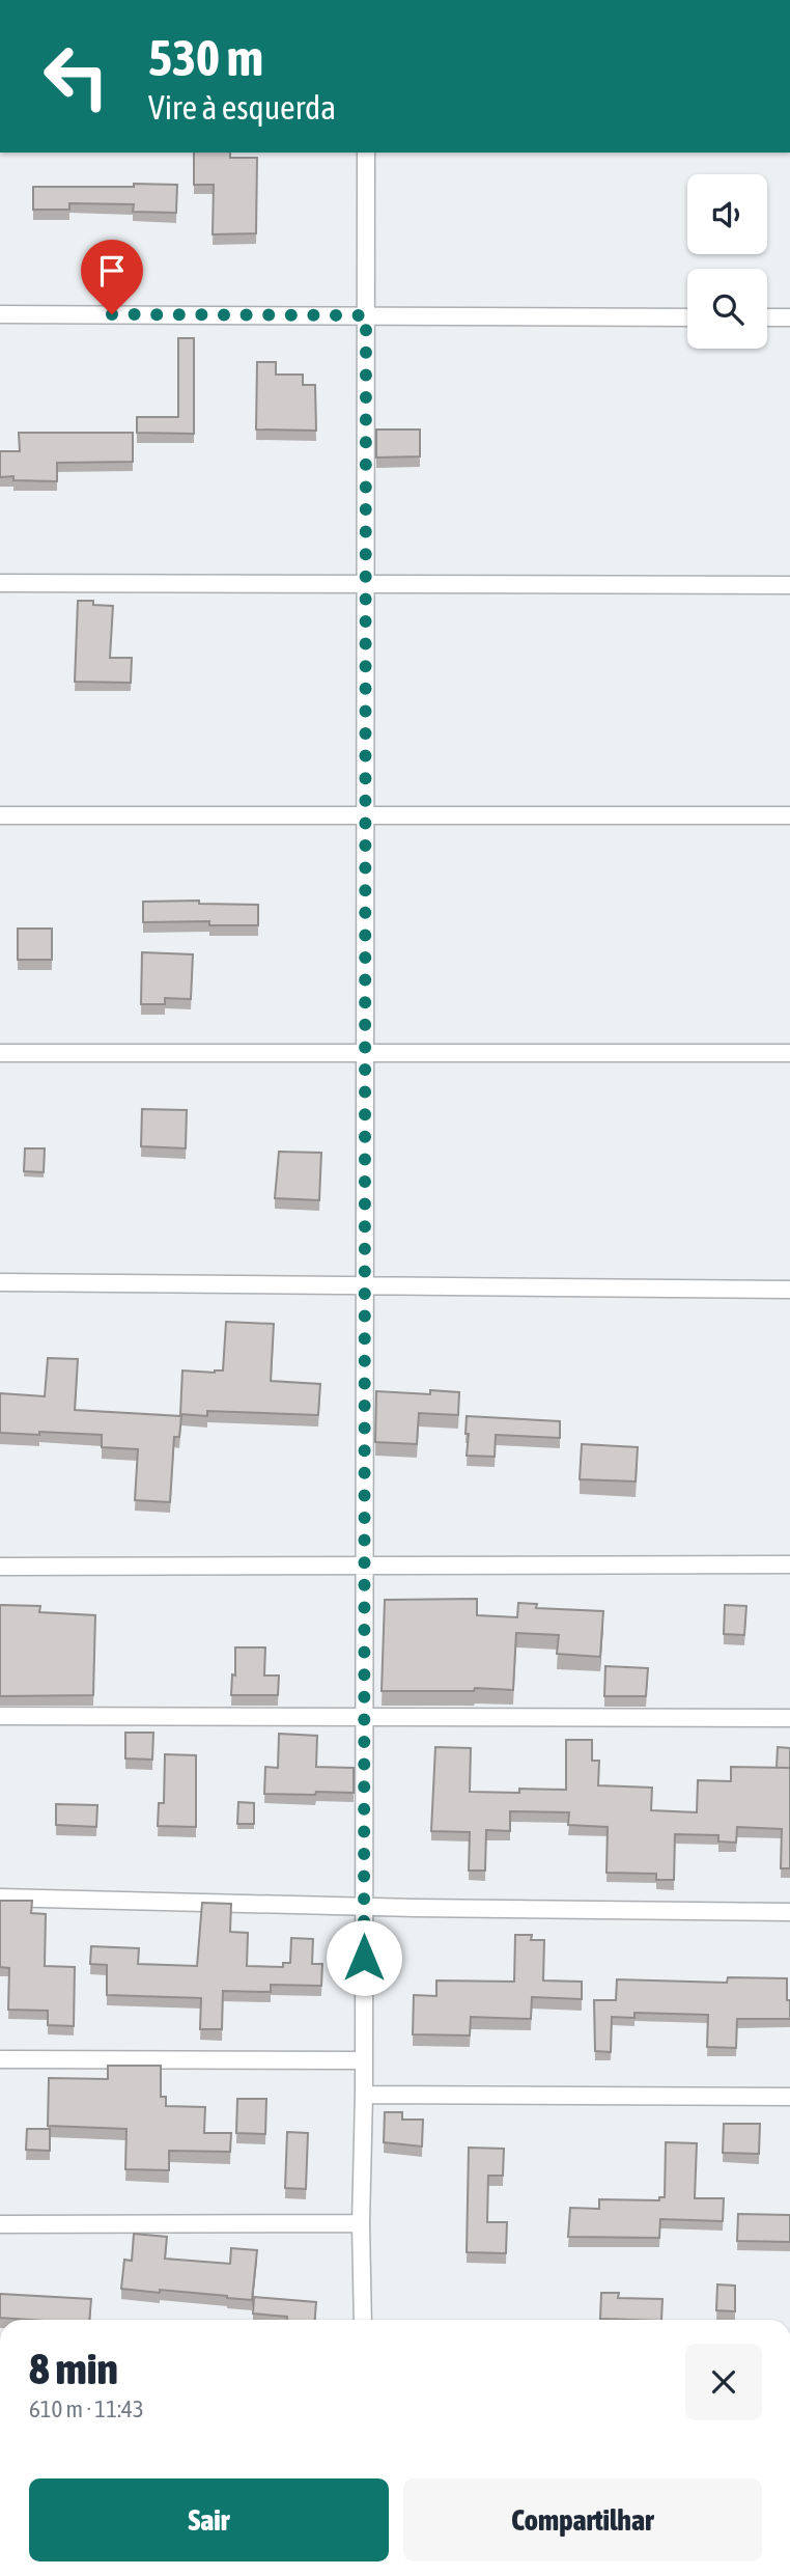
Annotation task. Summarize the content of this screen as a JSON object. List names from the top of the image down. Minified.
{"page":{"turn":["530 m","Vire à esquerda"],"heading":["8 min","610 m · 11:43"],"buttons":["Sair","Compartilhar"]}}
